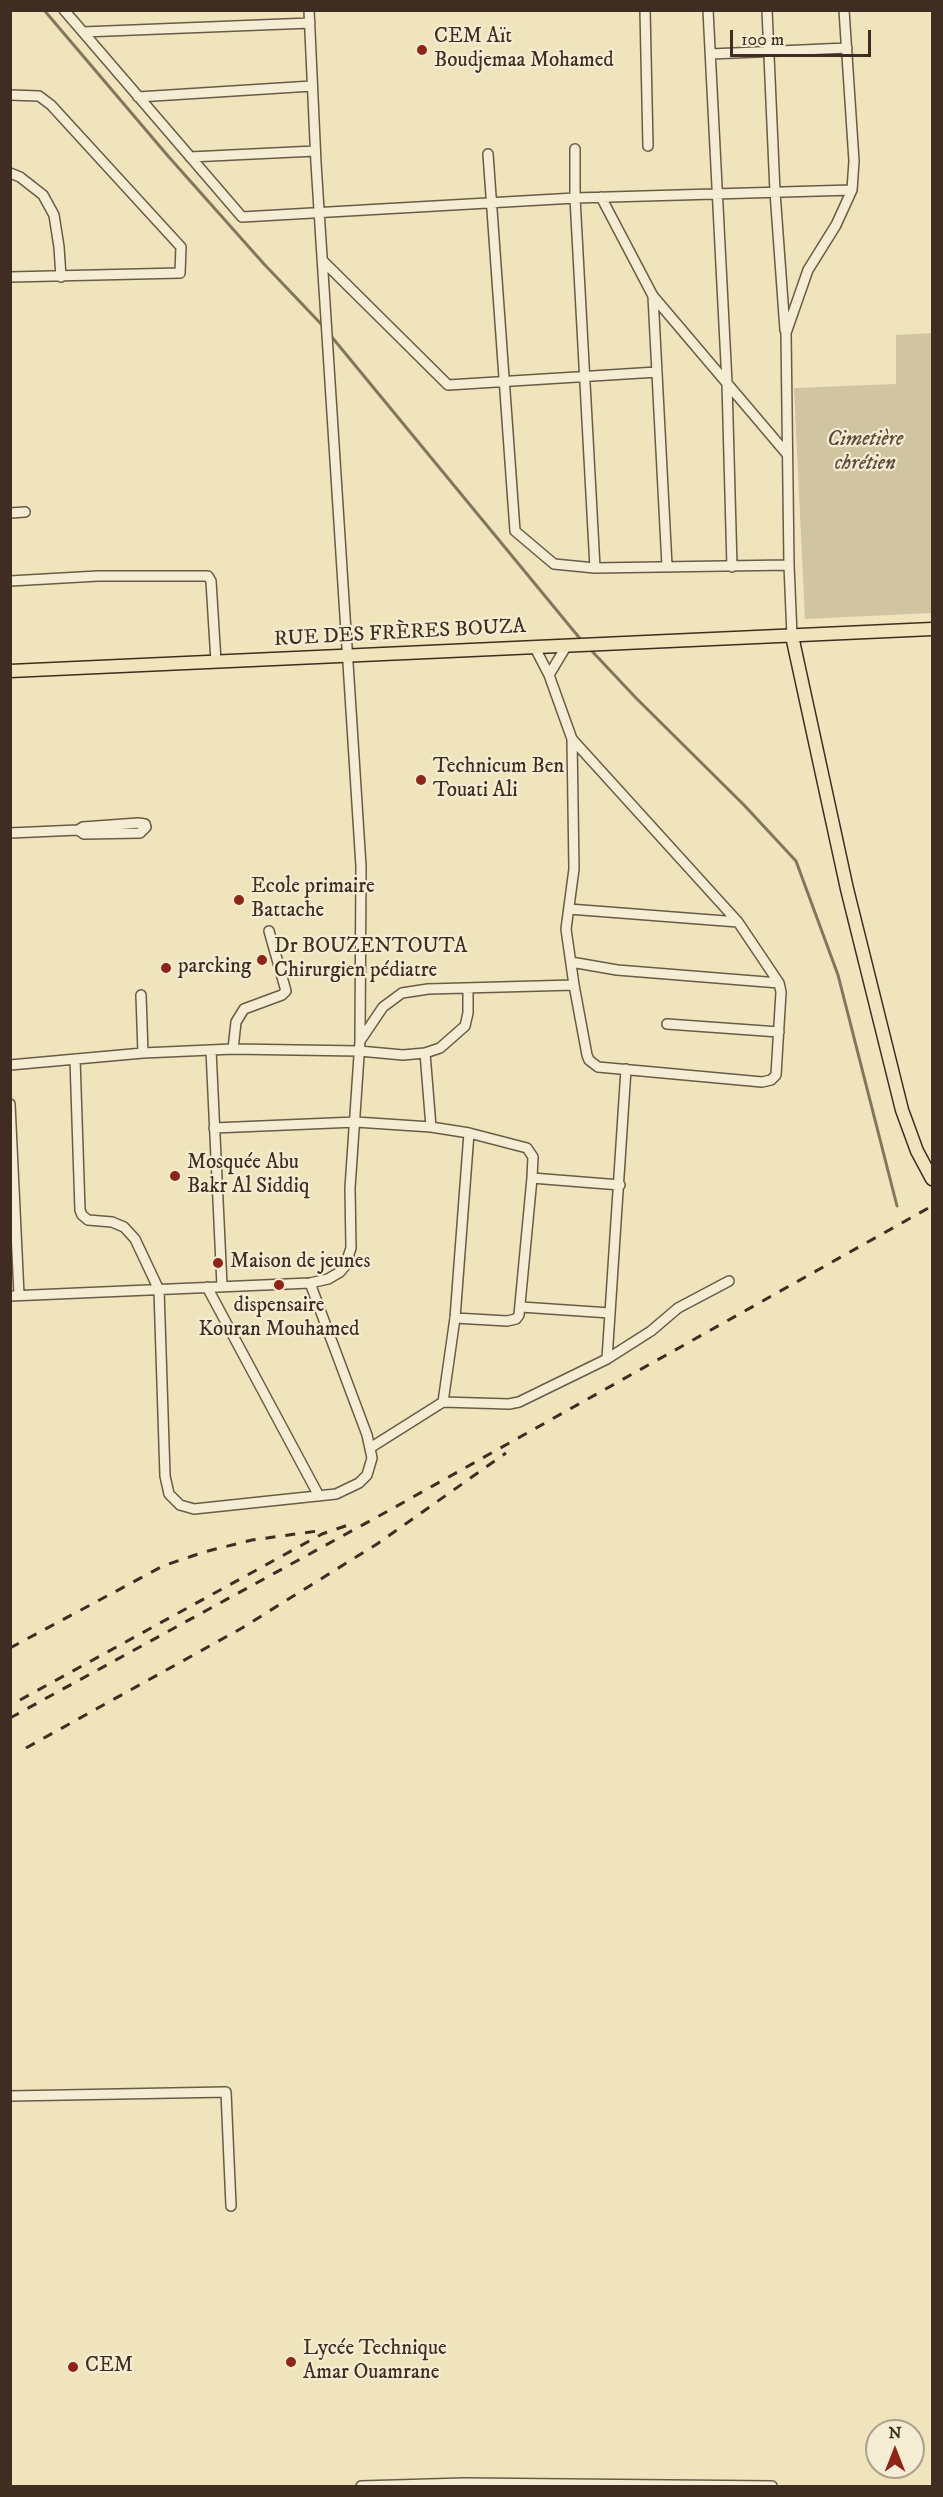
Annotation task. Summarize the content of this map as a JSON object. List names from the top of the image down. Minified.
{"streets":{"main road":["RUE DES FRÈRES BOUZA"]},"parks":["Cimetière chrétien"],"places":["CEM Aït Boudjemaa Mohamed","Technicum Ben Touati Ali","Ecole primaire Battache","Dr BOUZENTOUTA Chirurgien pédiatre","parcking","Mosquée Abu Bakr Al Siddiq","Maison de jeunes","dispensaire Kouran Mouhamed","Lycée Technique Amar Ouamrane","CEM"],"scale_bar":"100 m","north":"top"}
